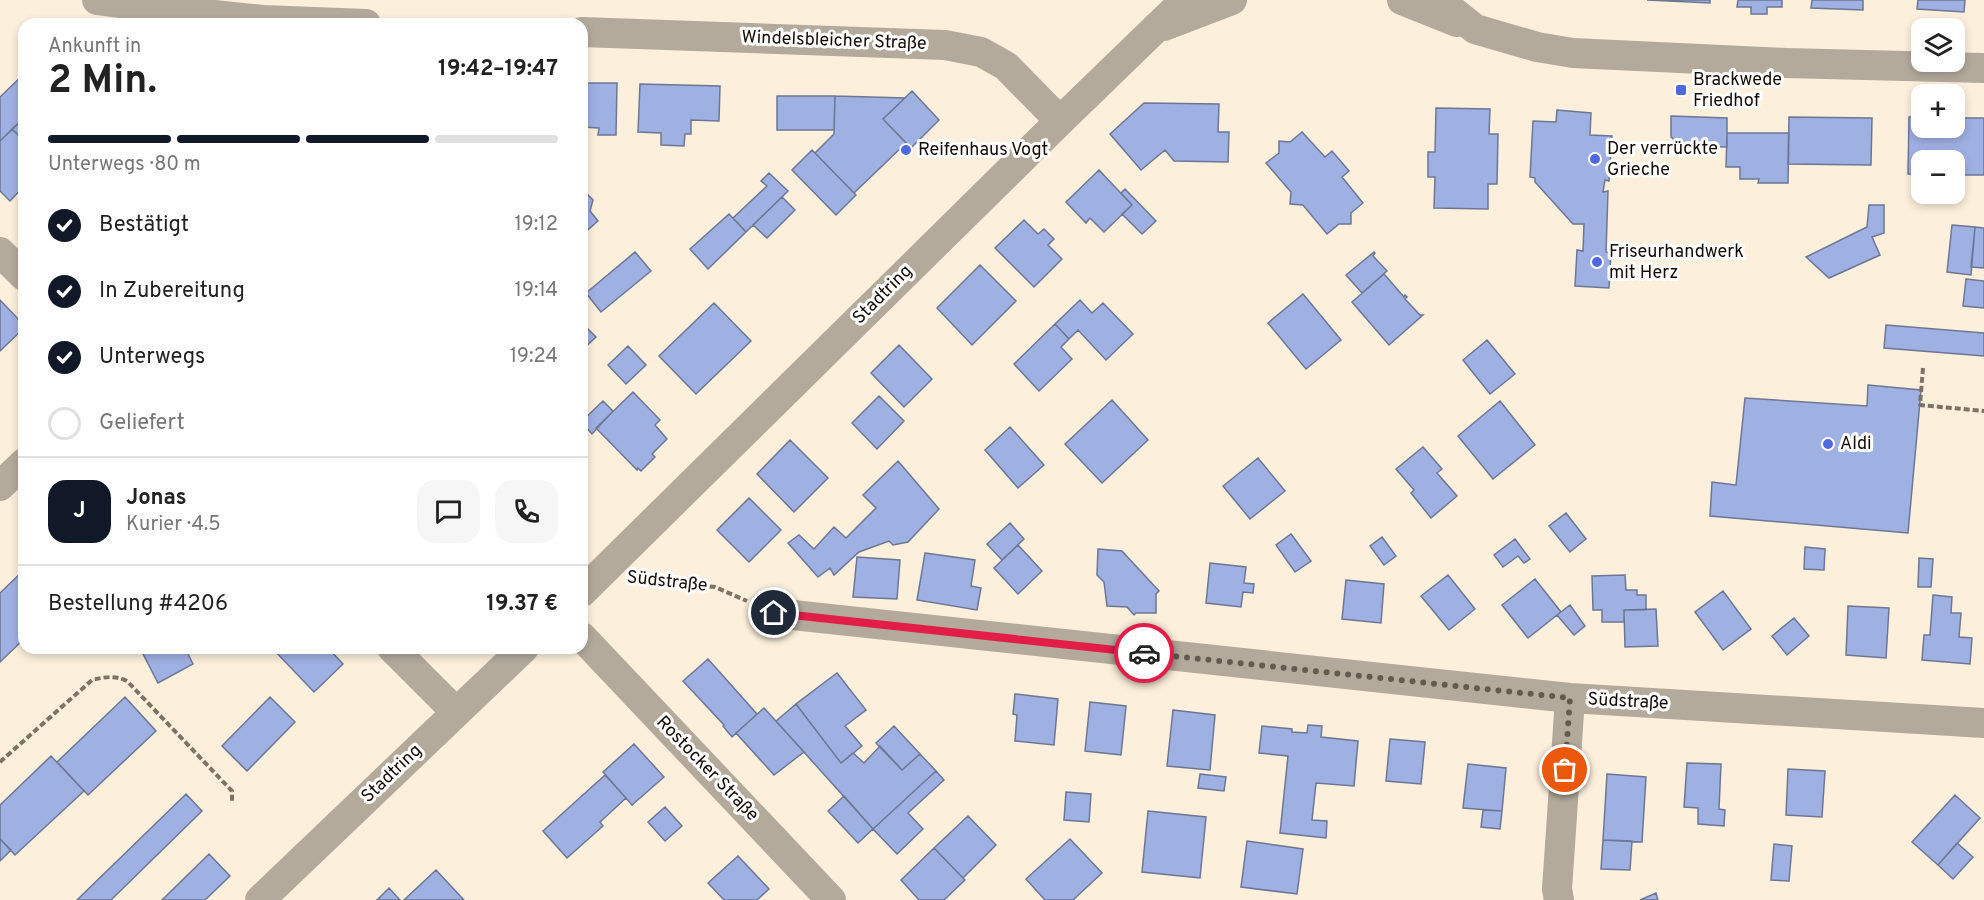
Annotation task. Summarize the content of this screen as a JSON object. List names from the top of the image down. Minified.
{"streets":{"street":["Windelsbleicher Straße","Stadtring","Südstraße","Rostocker Straße"]},"crossings":[["Windelsbleicher Straße","Stadtring"],["Stadtring","Südstraße"]],"places":{"transit":["Brackwede Friedhof"],"other":["Reifenhaus Vogt","Der verrückte Grieche","Friseurhandwerk mit Herz","Aldi"]},"page":{"map_buttons":["+","−"],"heading":["2 Min.","Ankunft in","19:42–19:47"],"panel":["Jonas","Kurier · 4.5","Bestellung #4206","19.37 €"],"bar":"Unterwegs · 80 m","list":[["Bestätigt","19:12"],["In Zubereitung","19:14"],["Unterwegs","19:24"],"Geliefert"],"round":"J"}}
